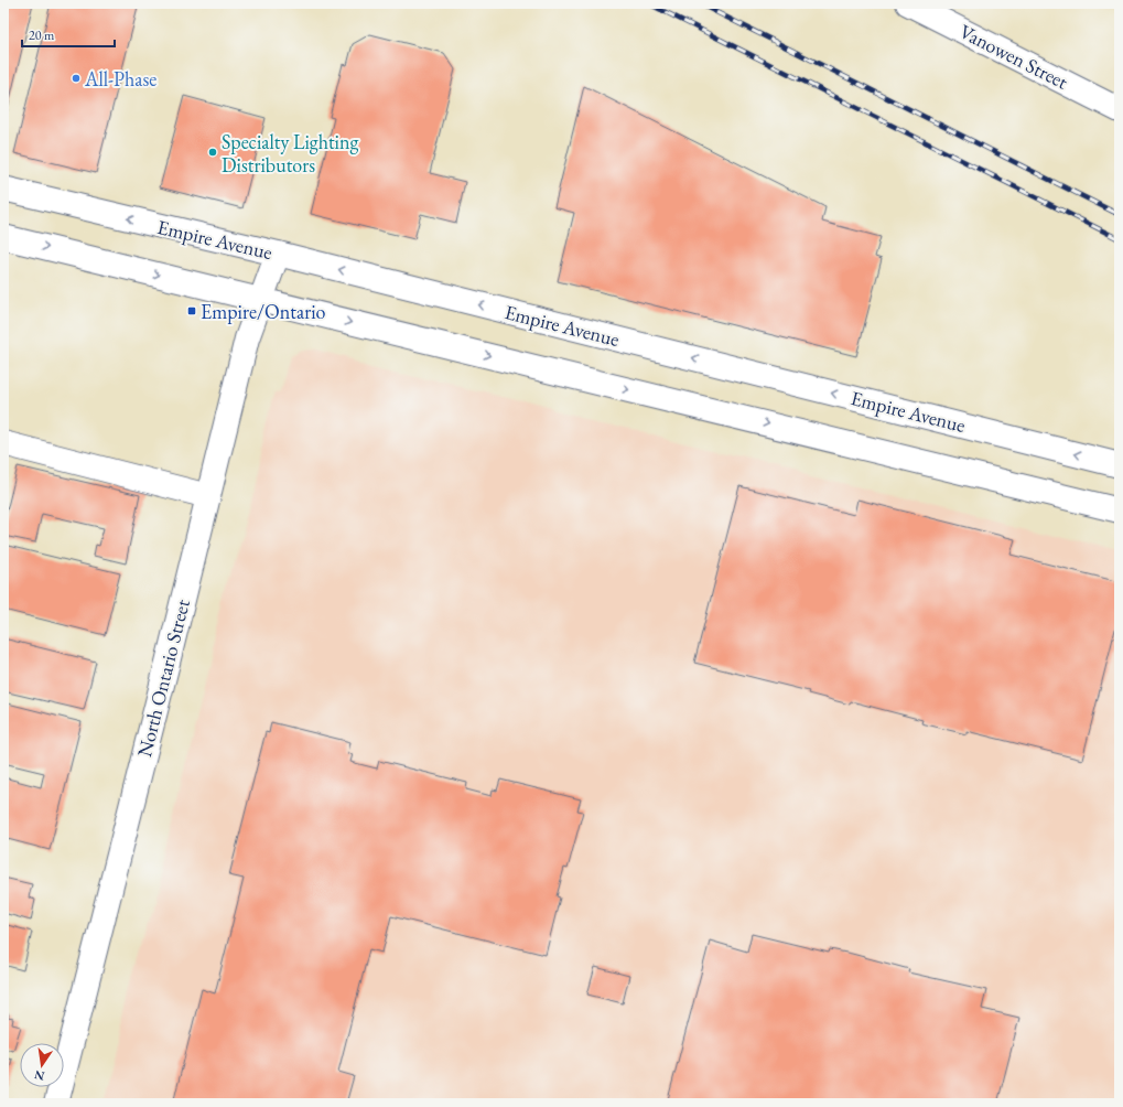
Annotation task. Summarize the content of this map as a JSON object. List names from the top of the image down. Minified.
{"streets":{"main road":["Vanowen Street","Empire Avenue","North Ontario Street"]},"crossings":[["Empire Avenue","North Ontario Street"]],"places":{"other":["All-Phase","Specialty Lighting Distributors"],"transit":["Empire/Ontario"]},"scale_bar":"20 m","north":"bottom"}
